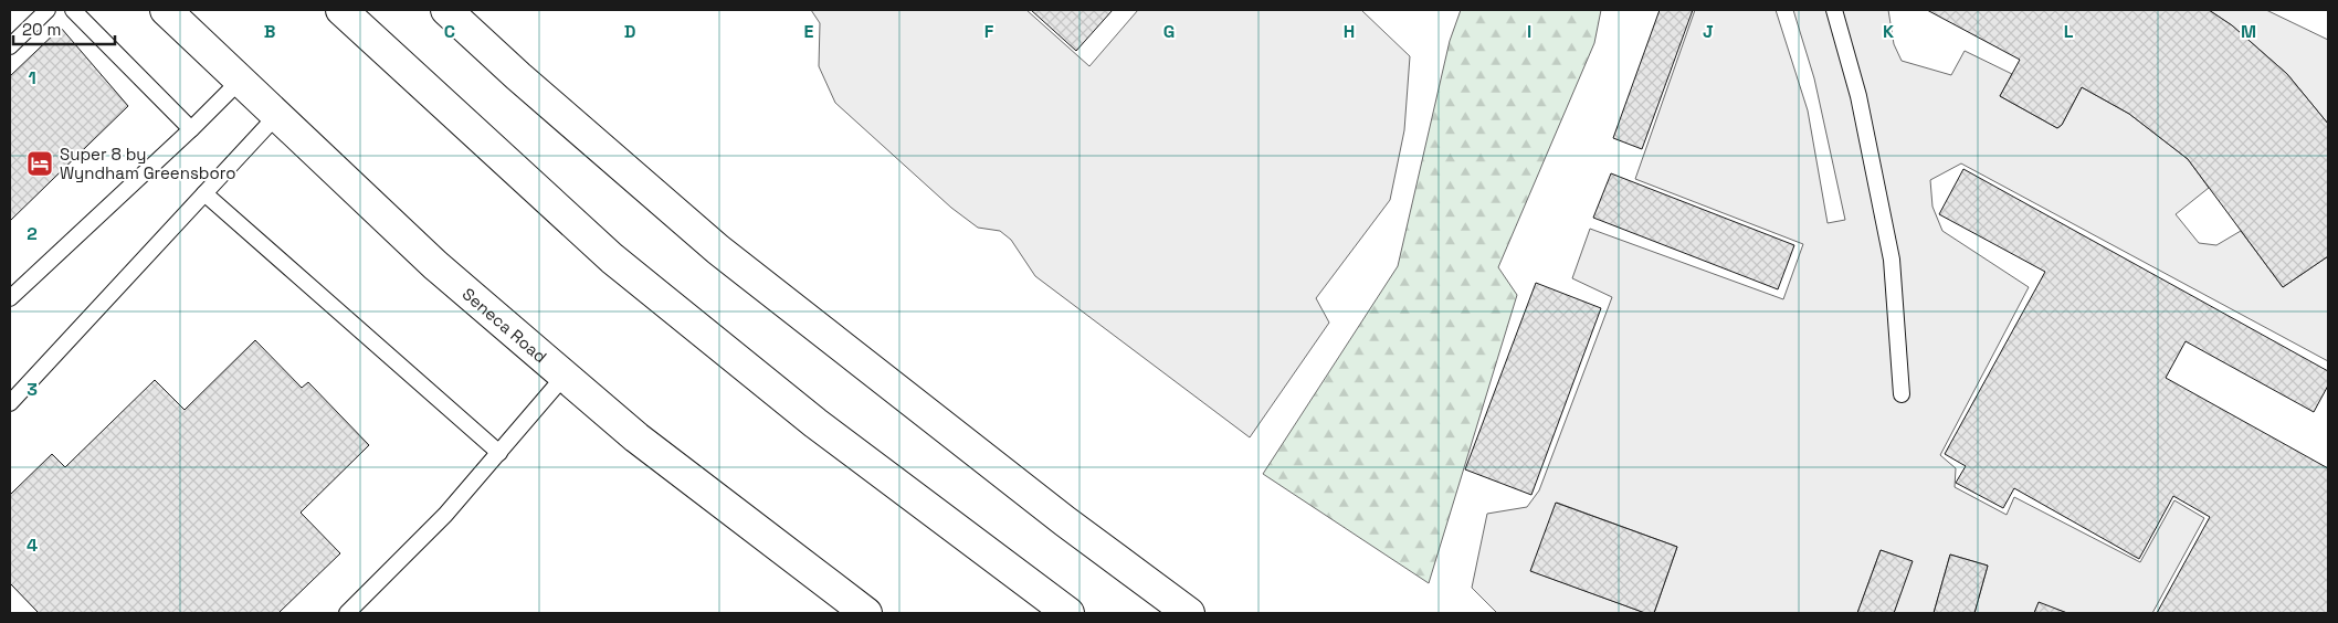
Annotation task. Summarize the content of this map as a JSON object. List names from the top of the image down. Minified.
{"streets":{"main road":["Seneca Road"]},"places":{"hotel":["Super 8 by Wyndham Greensboro"]},"scale_bar":"20 m","grid":{"columns":["B","C","D","E","F","G","H","I","J","K","L","M"],"rows":["1","2","3","4"]}}
